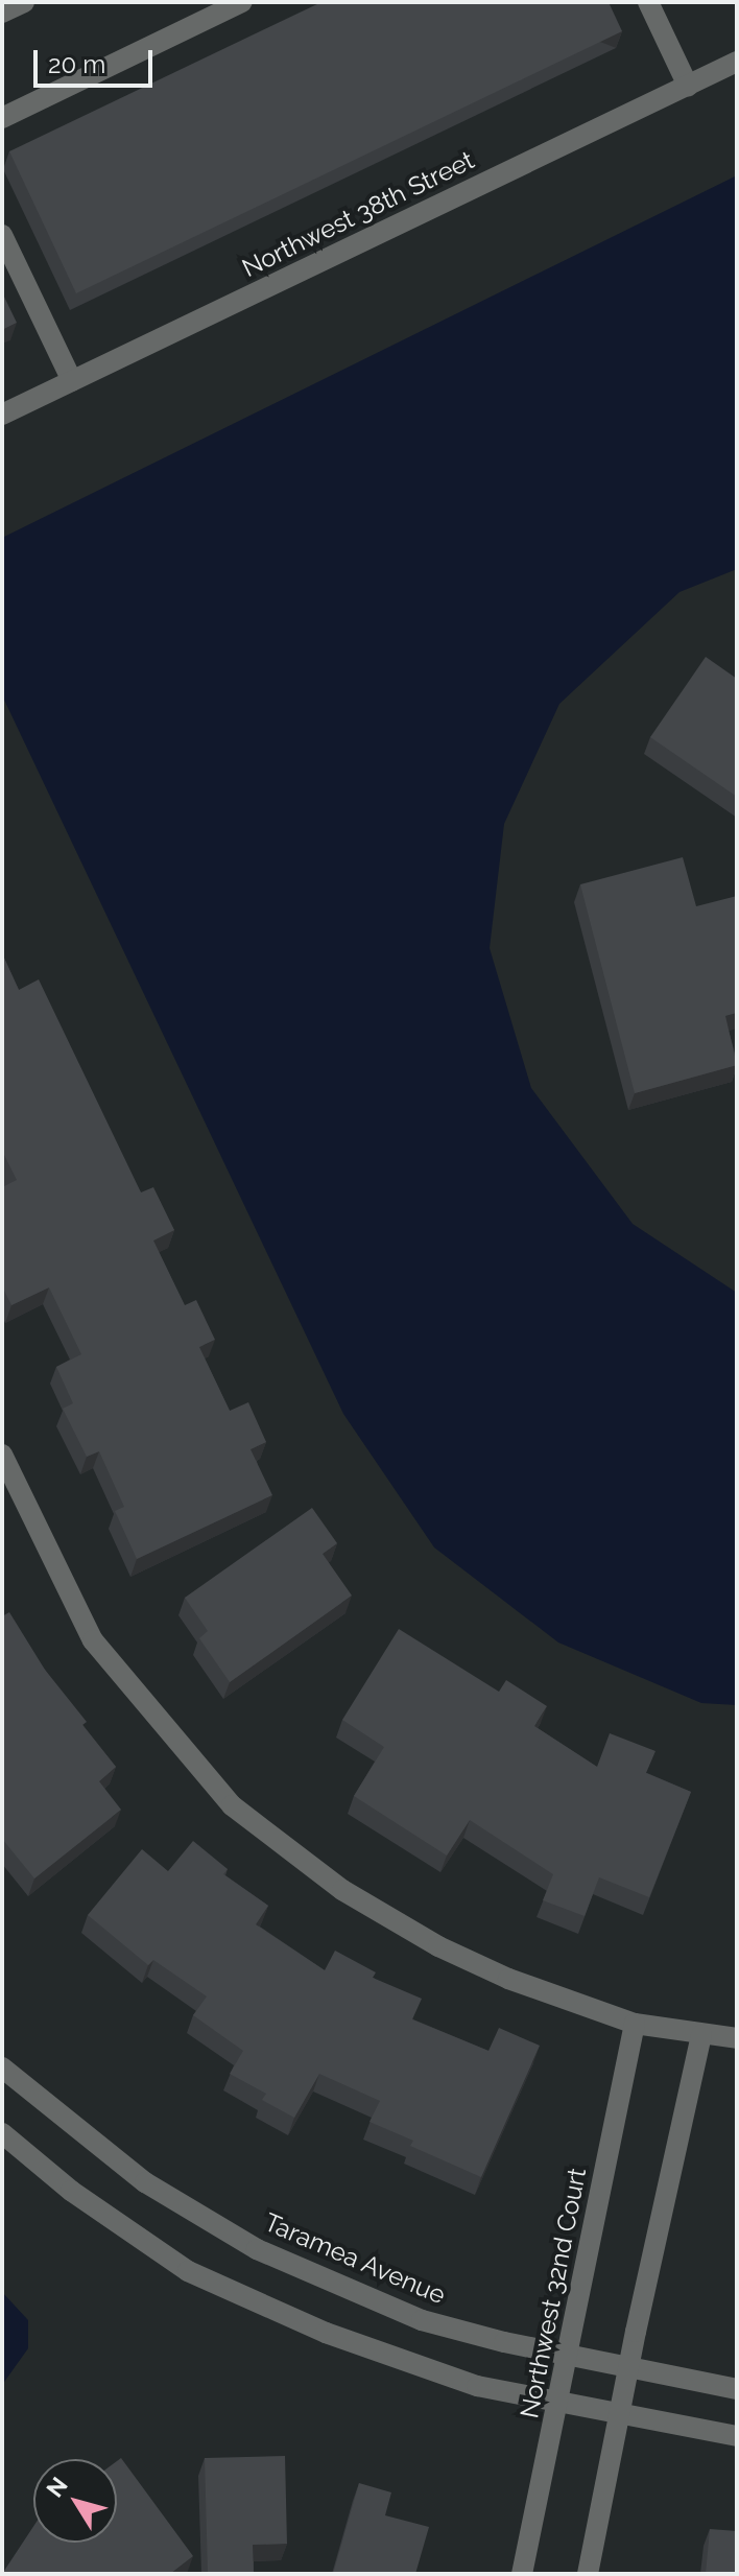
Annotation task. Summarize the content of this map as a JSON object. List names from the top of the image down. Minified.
{"streets":{"street":["Northwest 38th Street","Taramea Avenue","Northwest 32nd Court"]},"crossings":[["Taramea Avenue","Northwest 32nd Court"]],"scale_bar":"20 m","north":"top left"}
